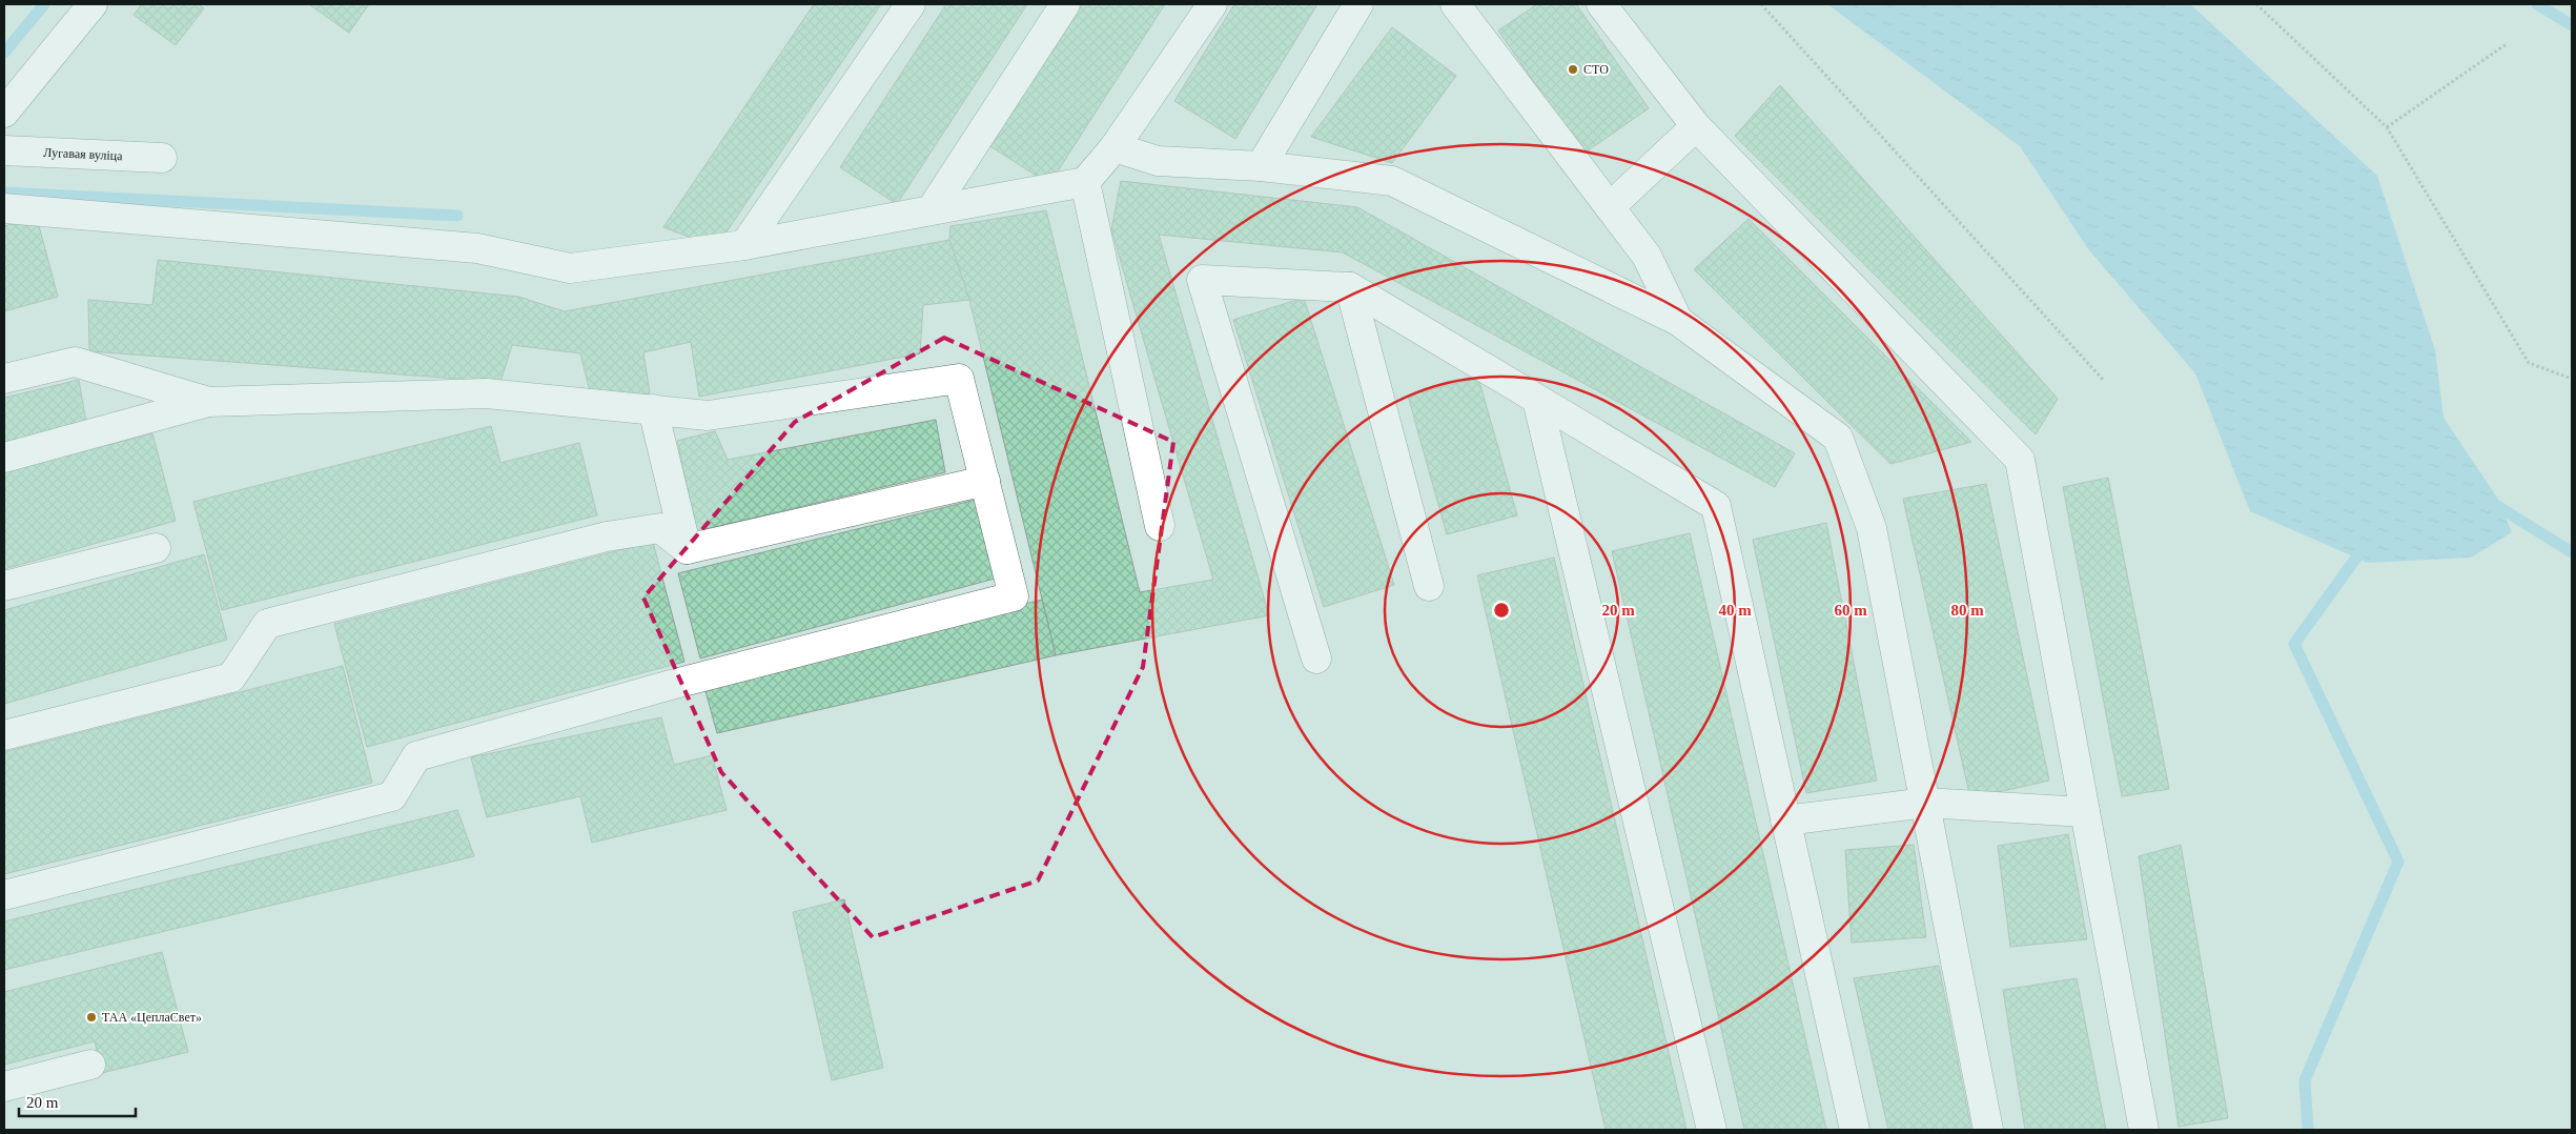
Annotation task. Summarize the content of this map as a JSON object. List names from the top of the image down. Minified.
{"streets":{"street":["Лугавая вуліца"]},"places":["СТО","ТАА «ЦеплаСвет»"],"scale_bar":"20 m","rings":["20 m","40 m","60 m","80 m"]}
